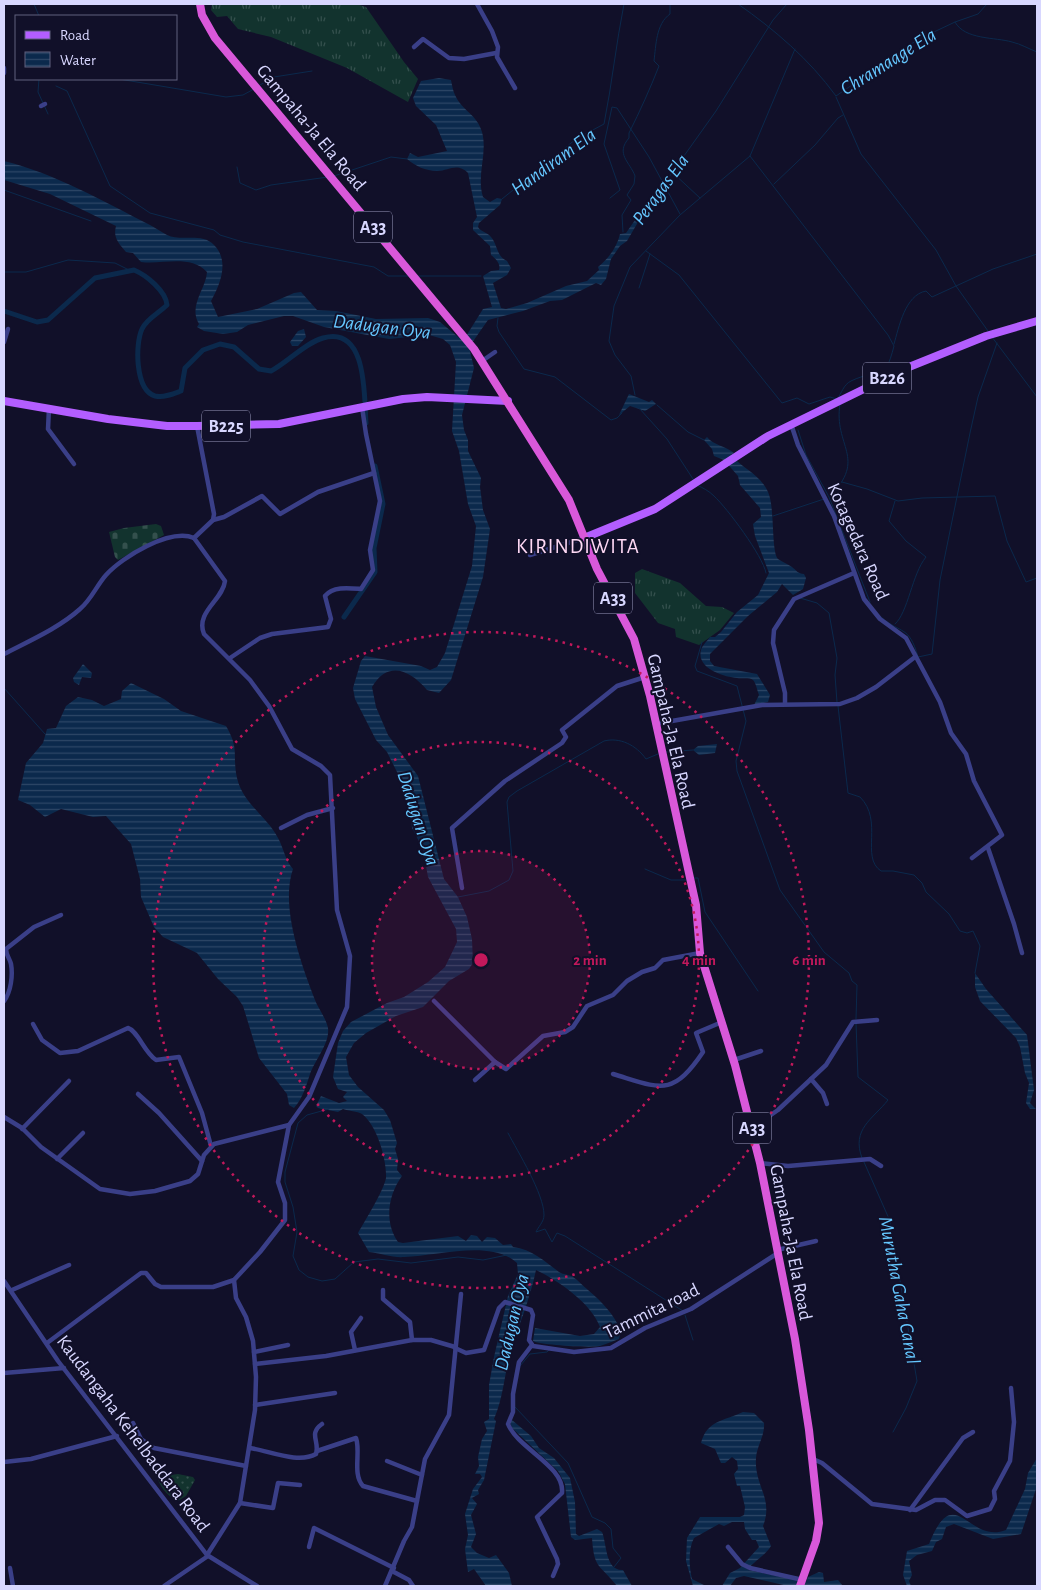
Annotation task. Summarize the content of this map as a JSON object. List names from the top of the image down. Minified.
{"streets":{"highway":["Gampaha-Ja Ela Road","A33"],"main road":["B226","B225"],"street":["Kotagedara Road","Tammita road","Kaudangaha Kehelbaddara Road"]},"crossings":[["Gampaha-Ja Ela Road","B226"],["Gampaha-Ja Ela Road","B225"],["Gampaha-Ja Ela Road","Tammita road"],["B226","Kotagedara Road"]],"districts":["KIRINDIWITA"],"water":["Chramaage Ela","Handiram Ela","Peragas Ela","Dadugan Oya","Murutha Gaha Canal"],"legend":["Road","Water"],"rings":["2 min","4 min","6 min"]}
